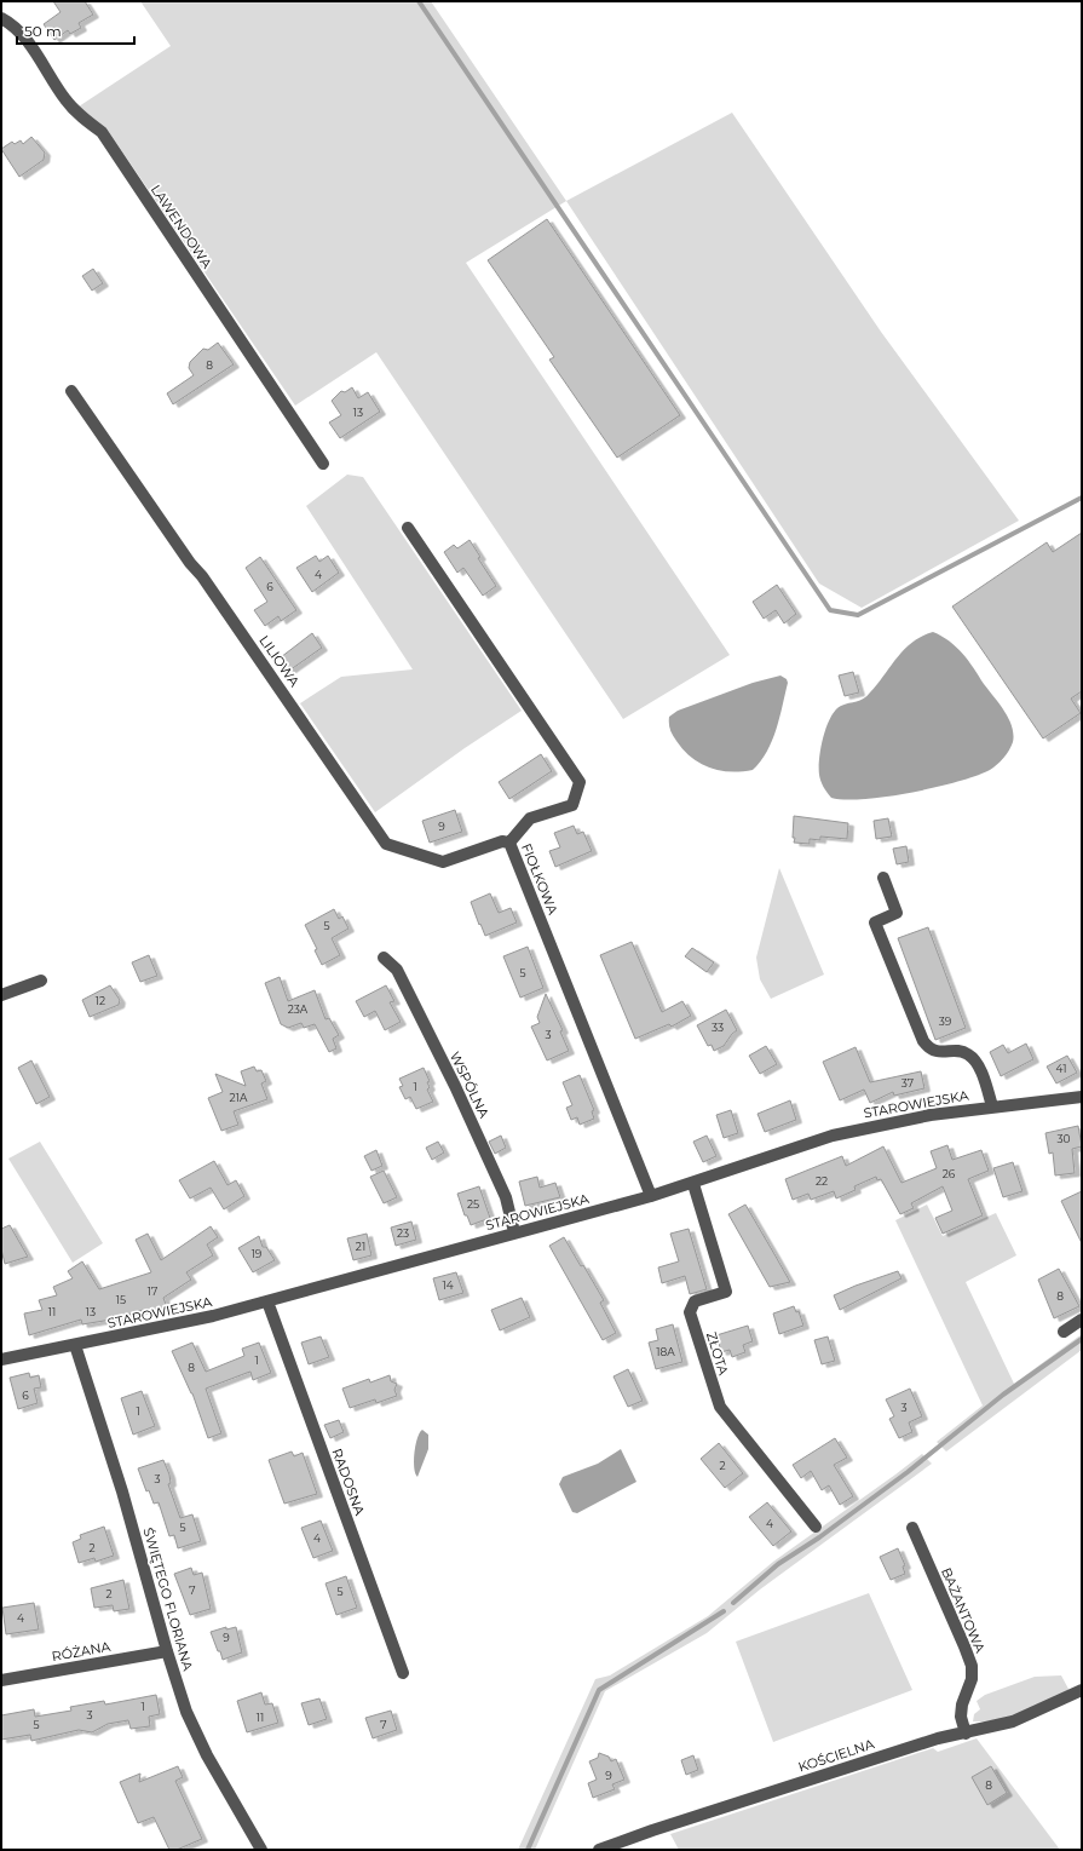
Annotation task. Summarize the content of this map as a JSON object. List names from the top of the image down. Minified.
{"streets":{"street":["LAWENDOWA","LILIOWA","FIOŁKOWA","WSPÓLNA","STAROWIEJSKA","ZŁOTA","RADOSNA","ŚWIĘTEGO FLORIANA","BAŻANTOWA","RÓŻANA","KOŚCIELNA"]},"crossings":[["LILIOWA","FIOŁKOWA"],["FIOŁKOWA","STAROWIEJSKA"],["WSPÓLNA","STAROWIEJSKA"],["STAROWIEJSKA","ZŁOTA"],["STAROWIEJSKA","RADOSNA"],["STAROWIEJSKA","ŚWIĘTEGO FLORIANA"],["ŚWIĘTEGO FLORIANA","RÓŻANA"],["BAŻANTOWA","KOŚCIELNA"]],"house_numbers":["8","13","4","6","9","5","5","12","23A","39","33","3","41","37","1","21A","30","26","22","25","23","21","19","14","17","8","15","11","13","18A","1","8","6","3","1","2","3","4","5","4","2","7","5","2","4","9","1","3","11","5","7","9","8"],"scale_bar":"50 m"}
